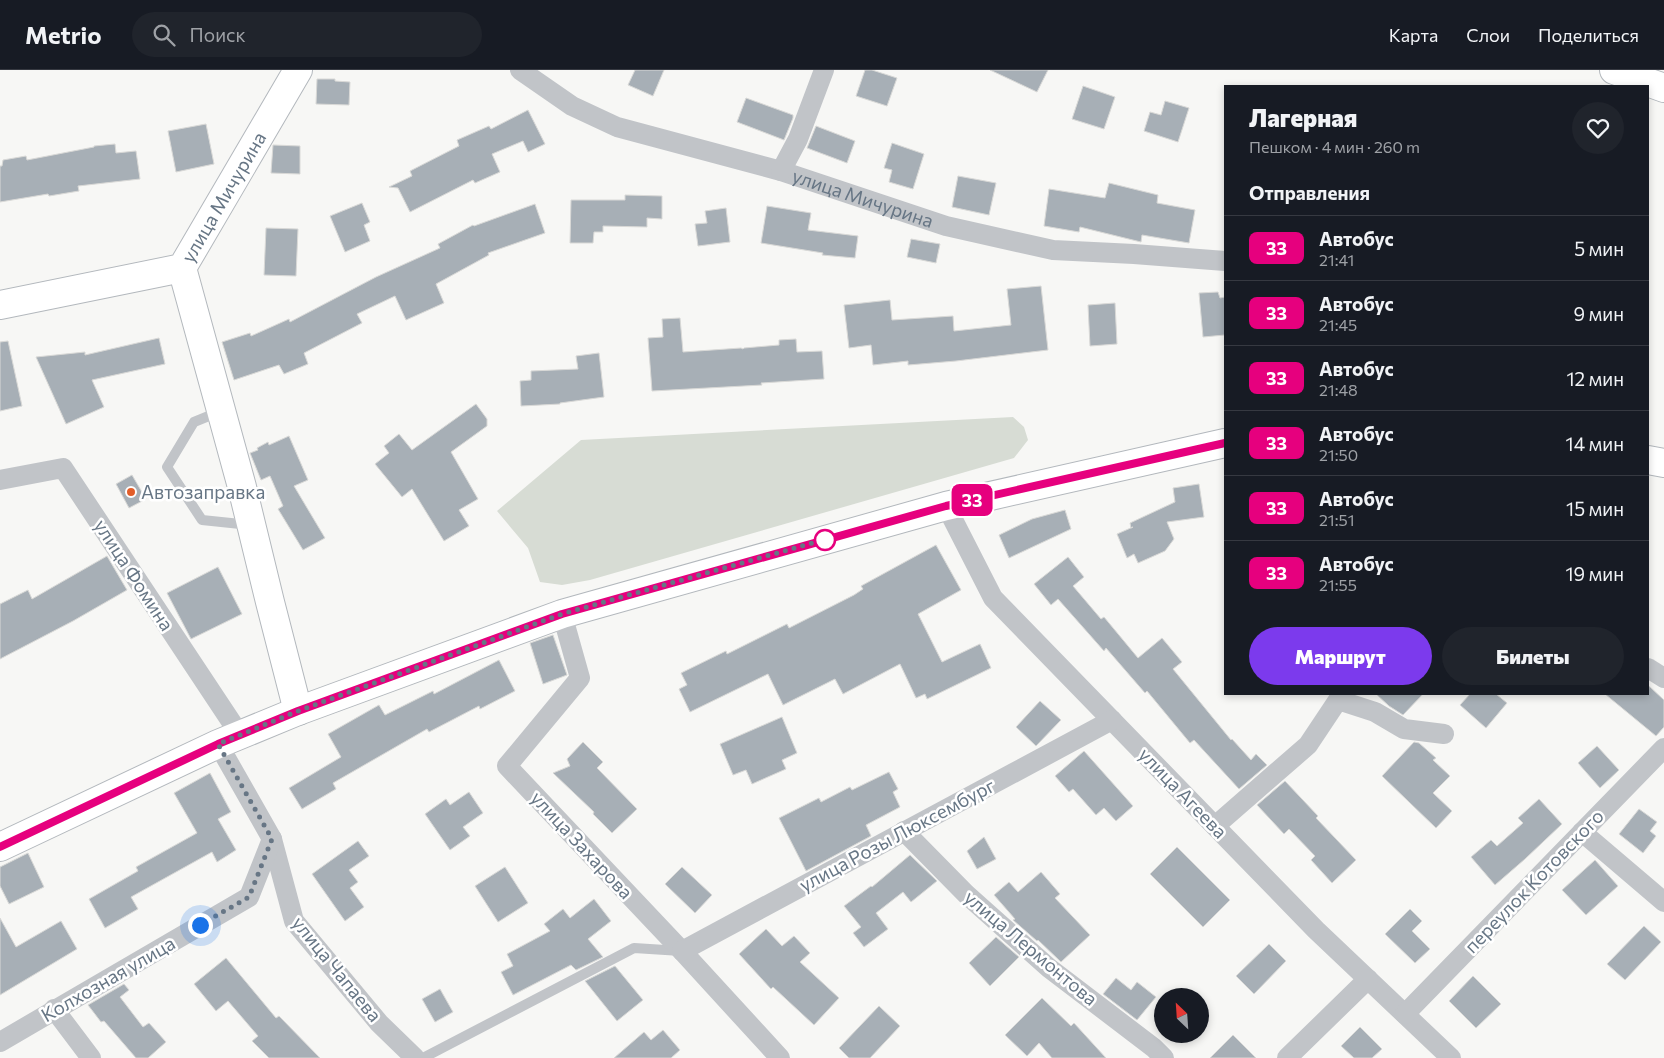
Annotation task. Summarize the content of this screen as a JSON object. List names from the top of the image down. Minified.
{"streets":{"main road":["улица Мичурина"],"street":["улица Фомина","улица Агеева","улица Розы Люксембург","улица Захарова","переулок Котовского","улица Лермонтова","улица Чапаева","Колхозная улица"]},"crossings":[["улица Агеева","улица Розы Люксембург"],["улица Агеева","переулок Котовского"],["улица Розы Люксембург","улица Захарова"],["улица Розы Люксембург","улица Лермонтова"],["улица Чапаева","Колхозная улица"]],"places":["Автозаправка"],"lines":["bus line 33"],"north":"top left","page":{"header":"Metrio","search":"Поиск","nav":["Карта","Слои","Поделиться"],"on_map":"33","heading":[["Лагерная","Пешком · 4 мин · 260 m"],"Отправления"],"list":[{"mark":"33","name":"Автобус","note":"21:41","value":"5 мин"},{"mark":"33","name":"Автобус","note":"21:45","value":"9 мин"},{"mark":"33","name":"Автобус","note":"21:48","value":"12 мин"},{"mark":"33","name":"Автобус","note":"21:50","value":"14 мин"},{"mark":"33","name":"Автобус","note":"21:51","value":"15 мин"},{"mark":"33","name":"Автобус","note":"21:55","value":"19 мин"}],"buttons":["Маршрут","Билеты"]}}
